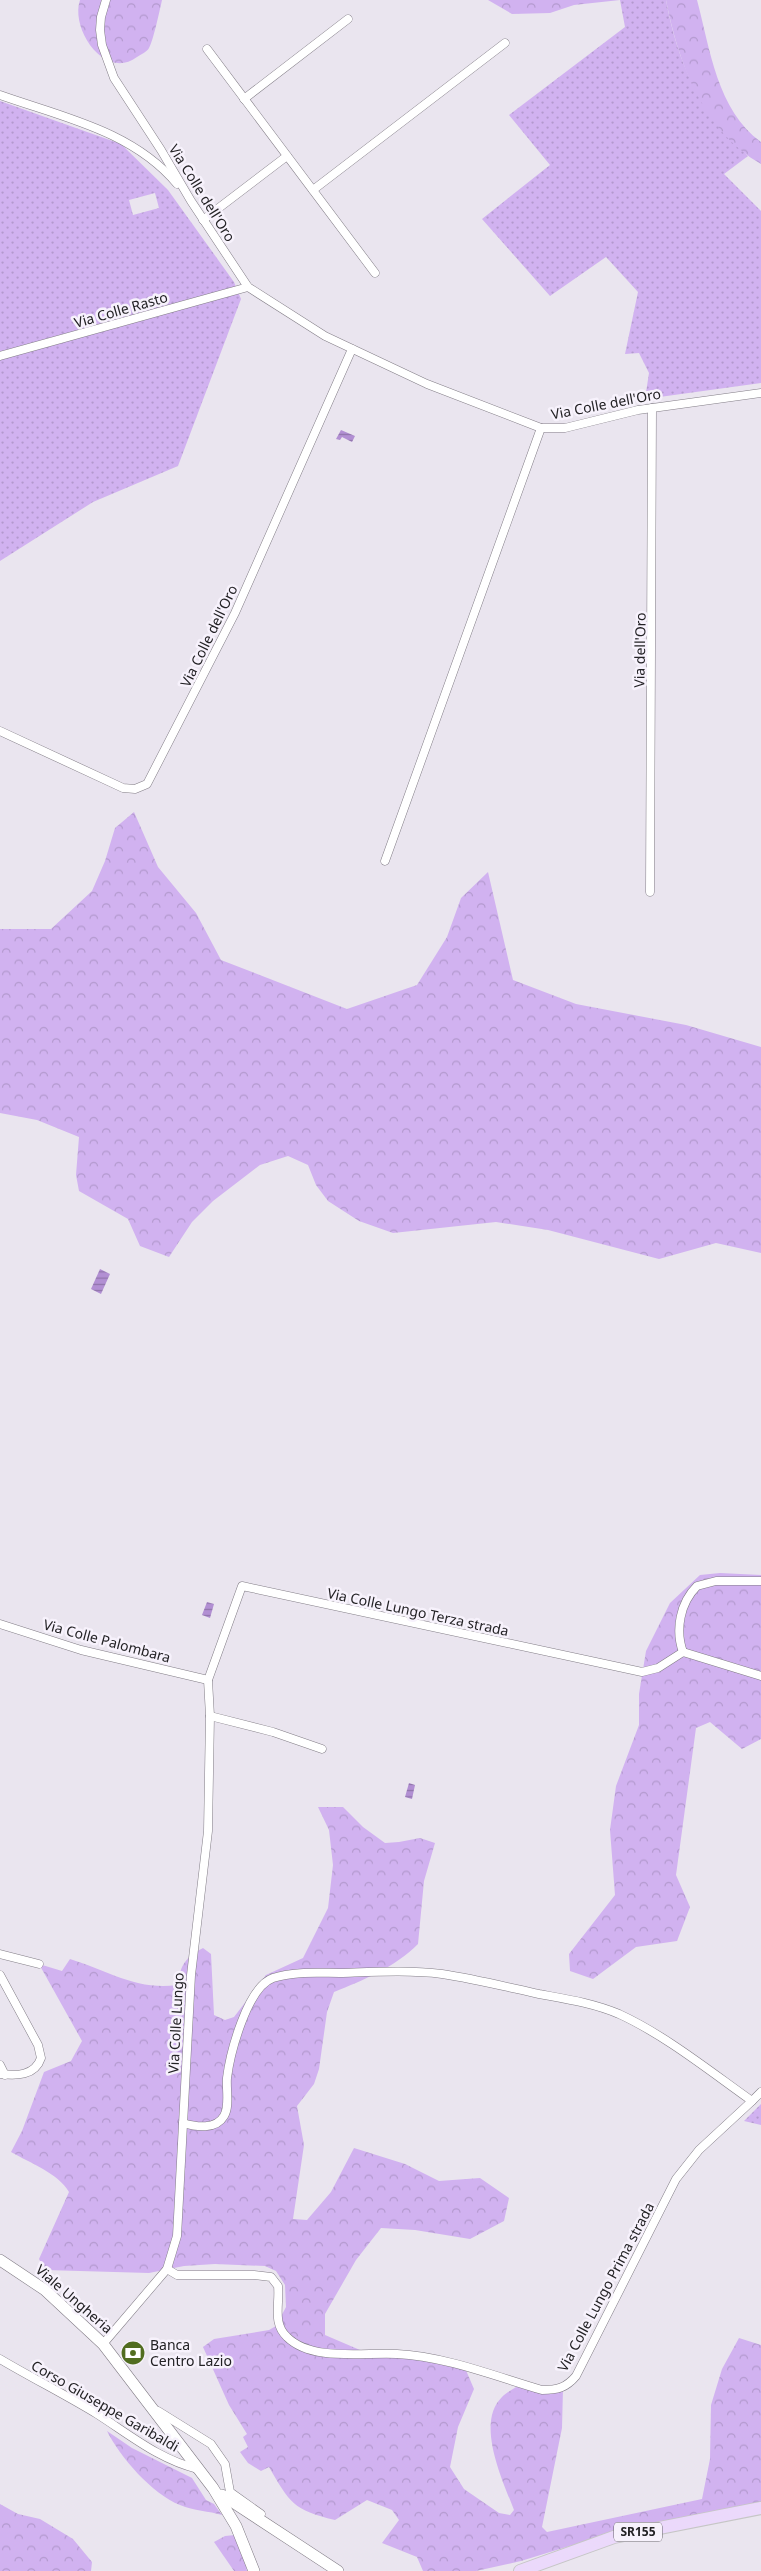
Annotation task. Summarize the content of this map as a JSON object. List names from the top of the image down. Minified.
{"streets":{"main road":["Viale Ungheria","SR155"],"street":["Via Colle dell'Oro","Via Colle Rasto","Via dell'Oro","Via Colle Lungo Terza strada","Via Colle Palombara","Via Colle Lungo","Via Colle Lungo Prima strada","Corso Giuseppe Garibaldi"]},"crossings":[["Via Colle dell'Oro","Via Colle Rasto"],["Via Colle dell'Oro","Via dell'Oro"],["Via Colle Lungo Terza strada","Via Colle Palombara"],["Via Colle Lungo Terza strada","Via Colle Lungo"],["Via Colle Palombara","Via Colle Lungo"],["Via Colle Lungo","Via Colle Lungo Prima strada"],["Via Colle Lungo","Viale Ungheria"],["Viale Ungheria","Corso Giuseppe Garibaldi"]],"places":{"bank":["Banca Centro Lazio"]}}
